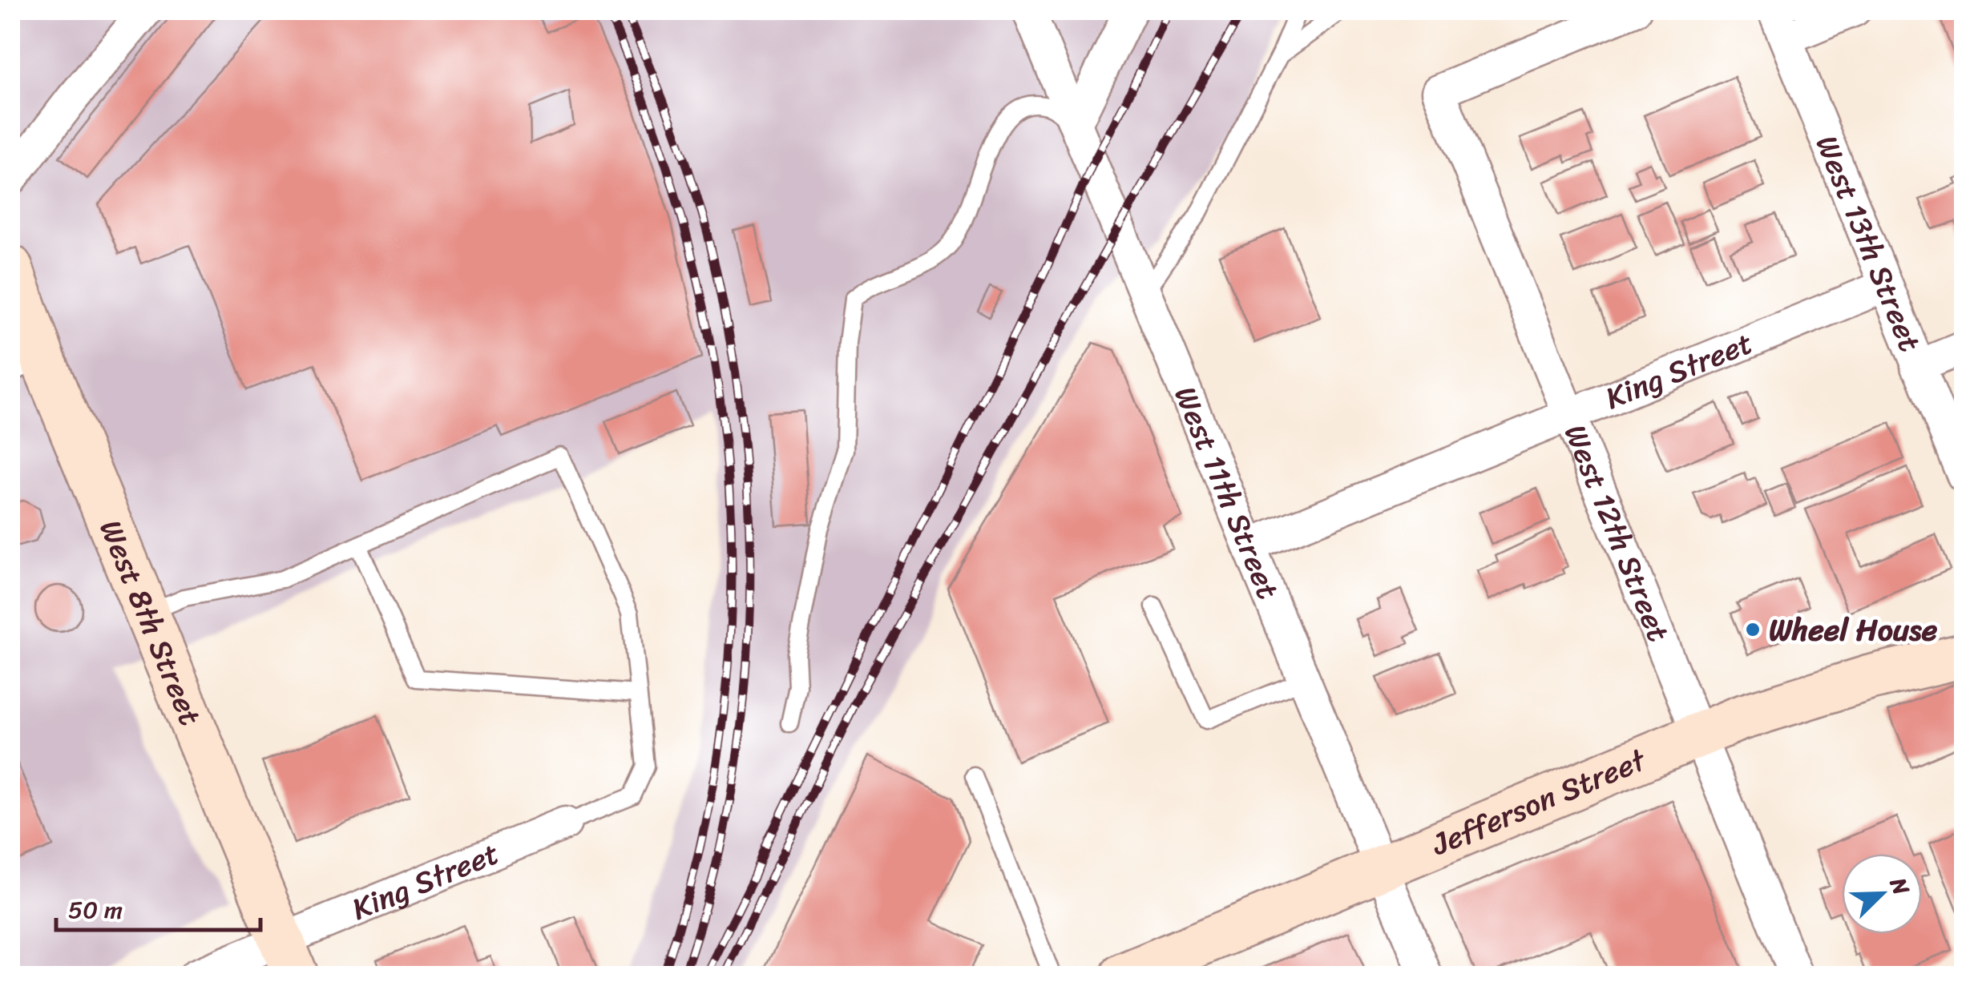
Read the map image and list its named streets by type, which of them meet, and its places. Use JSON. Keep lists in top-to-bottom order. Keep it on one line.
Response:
{"streets":{"street":["West 13th Street","King Street","West 11th Street","West 12th Street","West 8th Street","Jefferson Street"]},"crossings":[["West 13th Street","King Street"],["King Street","West 11th Street"],["King Street","West 12th Street"],["King Street","West 8th Street"],["West 11th Street","Jefferson Street"],["West 12th Street","Jefferson Street"]],"places":["Wheel House"],"scale_bar":"50 m","north":"top right"}
